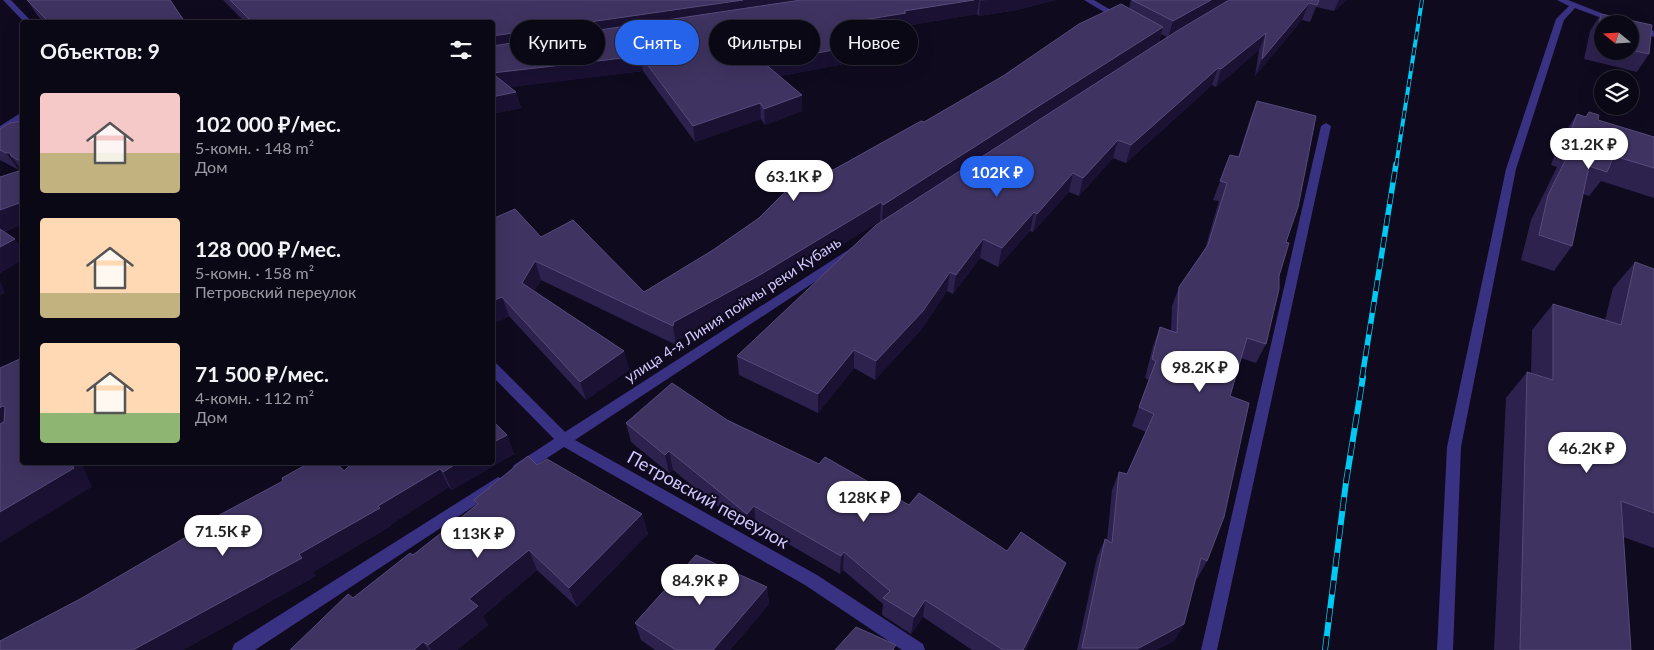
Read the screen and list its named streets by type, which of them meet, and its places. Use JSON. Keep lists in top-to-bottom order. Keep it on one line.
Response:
{"streets":{"street":["улица 4-я Линия поймы реки Кубань","Петровский переулок"]},"crossings":[["улица 4-я Линия поймы реки Кубань","Петровский переулок"]],"north":"left","page":{"chip":["Купить","Снять","Фильтры","Новое"],"heading":"Объектов: 9","list":[{"name":"102 000 ₽/мес.","note":"5-комн. · 148 m² · Дом"},{"name":"128 000 ₽/мес.","note":"5-комн. · 158 m² · Петровский переулок"},{"name":"71 500 ₽/мес.","note":"4-комн. · 112 m² · Дом"}],"price":["31.2K ₽","102K ₽","63.1K ₽","98.2K ₽","46.2K ₽","128K ₽","71.5K ₽","113K ₽","84.9K ₽"]}}
